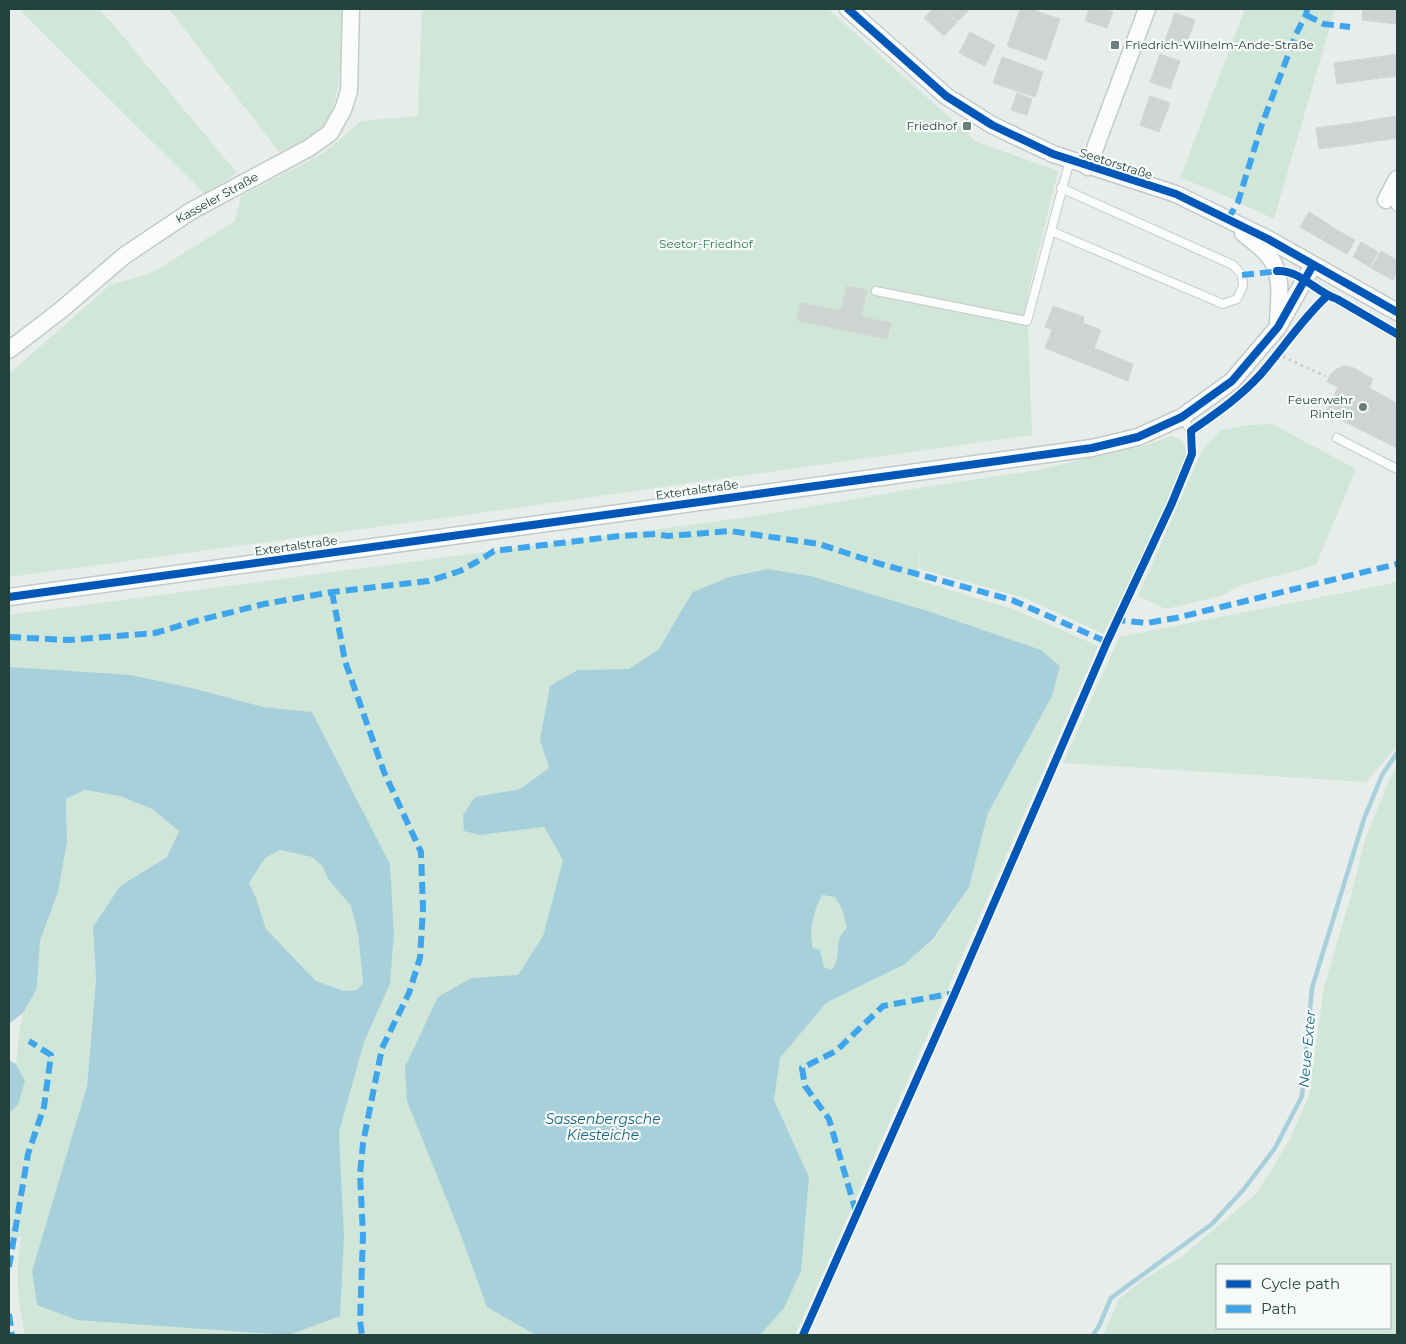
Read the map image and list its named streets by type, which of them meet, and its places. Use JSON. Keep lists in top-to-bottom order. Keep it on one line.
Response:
{"streets":{"street":["Seetorstraße","Kasseler Straße","Extertalstraße"]},"crossings":[["Seetorstraße","Extertalstraße"]],"water":["Neue Exter","Sassenbergsche Kiesteiche"],"parks":["Seetor-Friedhof"],"places":{"transit":["Friedrich-Wilhelm-Ande-Straße","Friedhof"],"other":["Feuerwehr Rinteln"]},"legend":["Cycle path","Path"]}
